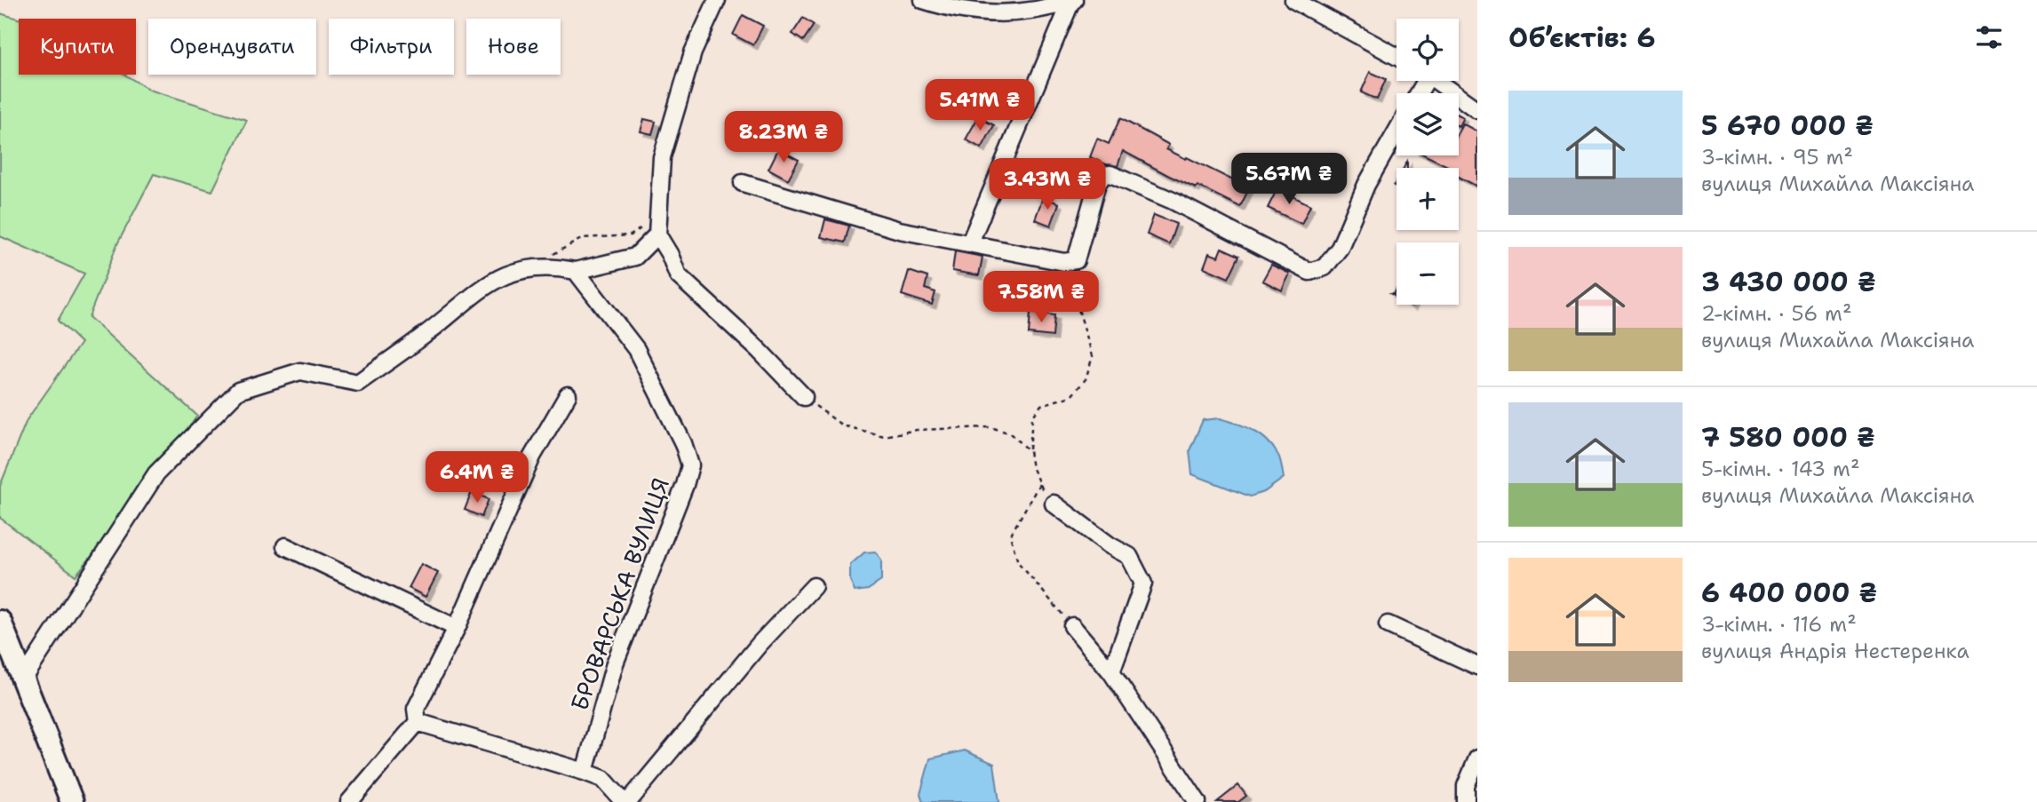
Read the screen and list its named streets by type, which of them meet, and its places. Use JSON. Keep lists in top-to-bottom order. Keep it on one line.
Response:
{"streets":{"street":["БРОВАРСЬКА ВУЛИЦЯ"]},"page":{"heading":"Об’єктів: 6","map_buttons":["+","−"],"chip":["Купити","Орендувати","Фільтри","Нове"],"list":[{"name":"5 670 000 ₴","note":"3-кімн. · 95 m² · вулиця Михайла Максіяна"},{"name":"3 430 000 ₴","note":"2-кімн. · 56 m² · вулиця Михайла Максіяна"},{"name":"7 580 000 ₴","note":"5-кімн. · 143 m² · вулиця Михайла Максіяна"},{"name":"6 400 000 ₴","note":"3-кімн. · 116 m² · вулиця Андрія Нестеренка"}],"price":["5.41M ₴","8.23M ₴","5.67M ₴","3.43M ₴","7.58M ₴","6.4M ₴"]}}
